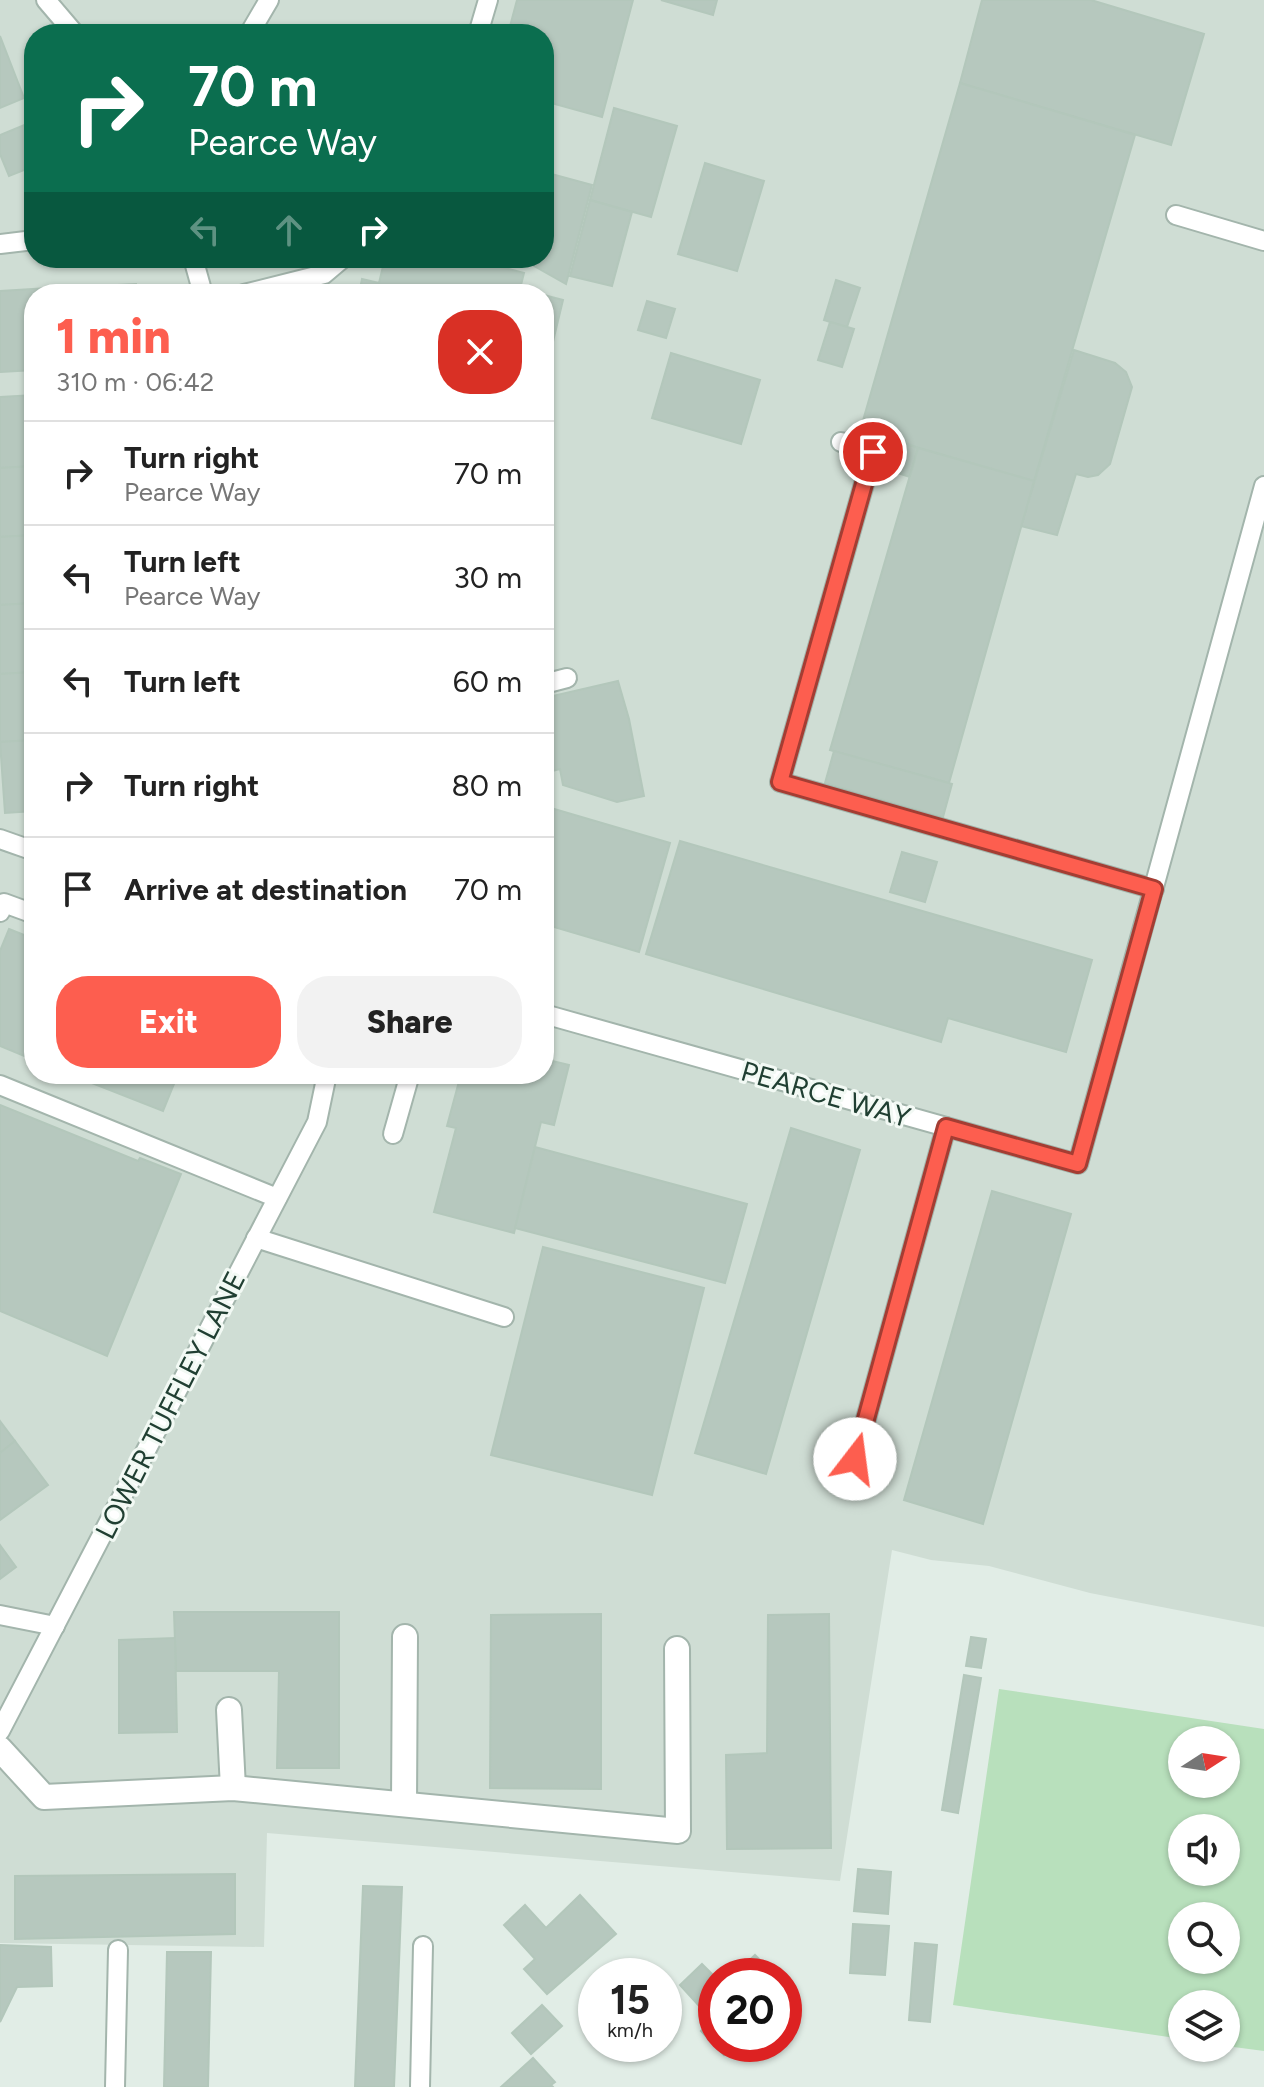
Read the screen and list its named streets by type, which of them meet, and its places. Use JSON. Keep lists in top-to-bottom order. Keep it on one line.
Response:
{"streets":{"lane":["PEARCE WAY","LOWER TUFFLEY LANE"]},"north":"right","page":{"turn":["70 m","Pearce Way"],"heading":["1 min","310 m · 06:42"],"list":[{"name":"Turn right","note":"Pearce Way","value":"70 m"},{"name":"Turn left","note":"Pearce Way","value":"30 m"},{"name":"Turn left","value":"60 m"},{"name":"Turn right","value":"80 m"},{"name":"Arrive at destination","value":"70 m"}],"buttons":["Exit","Share"],"speed":"15 km/h","limit":"20"}}
